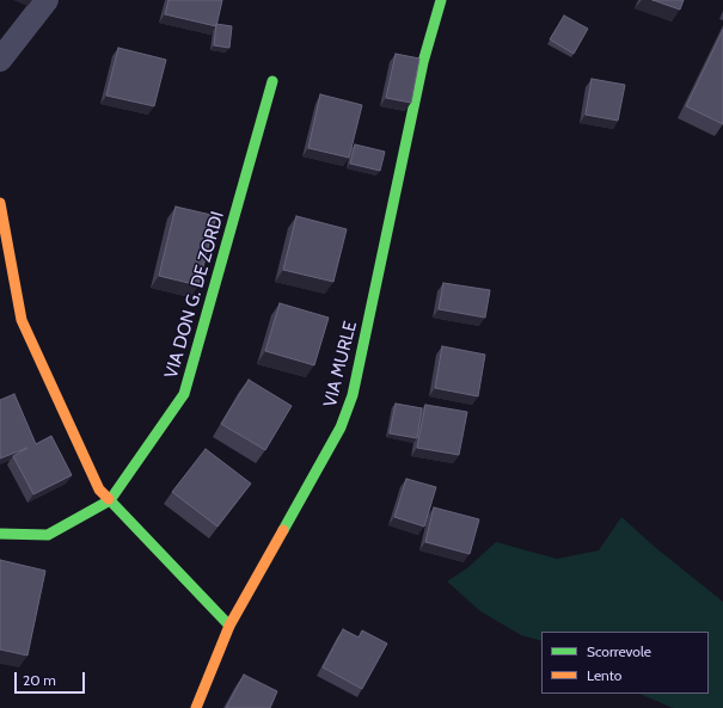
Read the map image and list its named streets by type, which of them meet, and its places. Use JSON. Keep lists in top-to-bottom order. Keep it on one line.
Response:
{"streets":{"street":["VIA DON G. DE ZORDI","VIA MURLE"]},"legend":["Scorrevole","Lento"],"scale_bar":"20 m"}
